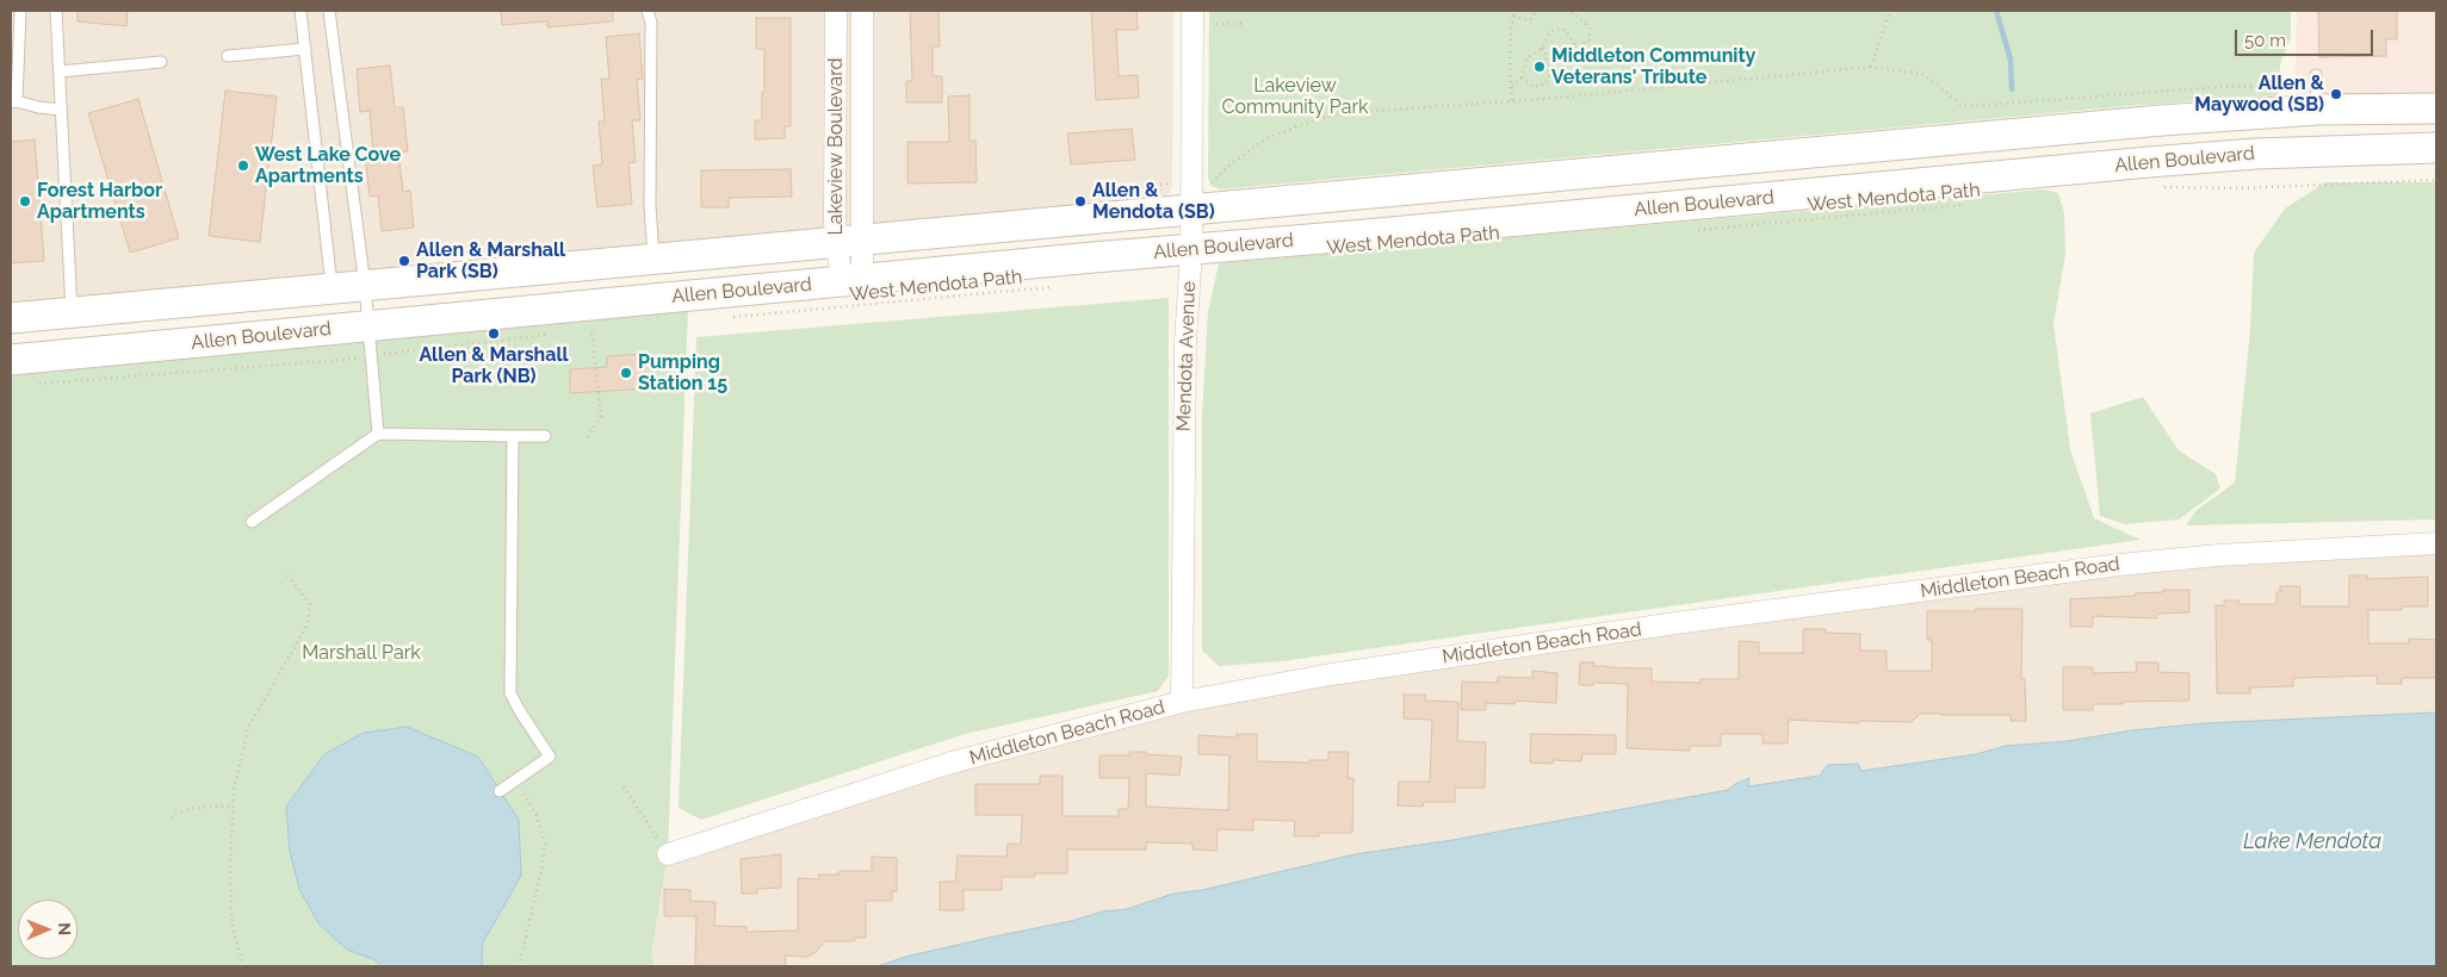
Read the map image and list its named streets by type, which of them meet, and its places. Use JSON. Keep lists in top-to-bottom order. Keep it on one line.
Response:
{"streets":{"main road":["Allen Boulevard"],"street":["Lakeview Boulevard","Mendota Avenue","Middleton Beach Road"],"path":["West Mendota Path"]},"crossings":[["Lakeview Boulevard","Allen Boulevard"],["Allen Boulevard","Mendota Avenue"],["Mendota Avenue","Middleton Beach Road"]],"water":["Lake Mendota"],"parks":["Lakeview Community Park","Marshall Park"],"places":["Middleton Community Veterans' Tribute","Allen & Maywood (SB)","West Lake Cove Apartments","Forest Harbor Apartments","Allen & Mendota (SB)","Allen & Marshall Park (SB)","Allen & Marshall Park (NB)","Pumping Station 15"],"scale_bar":"50 m","north":"right"}
